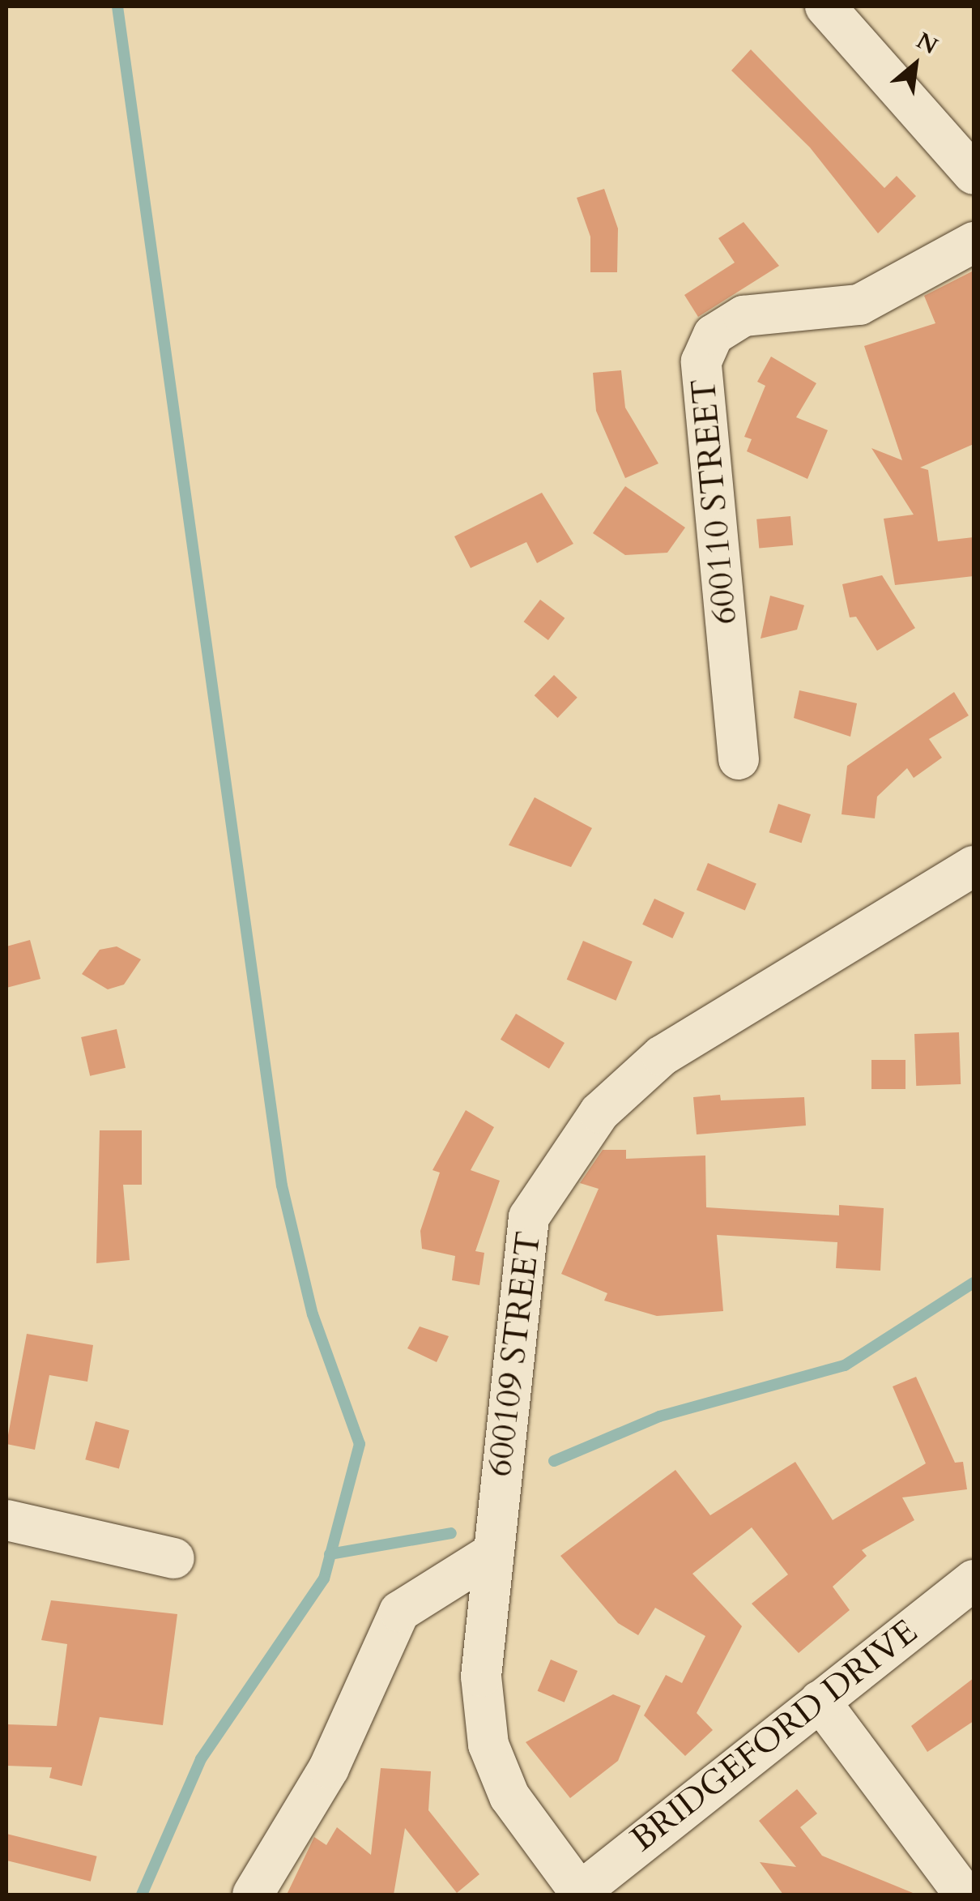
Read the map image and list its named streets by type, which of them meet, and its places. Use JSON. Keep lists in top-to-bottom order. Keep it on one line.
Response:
{"streets":{"street":["600110 STREET","600109 STREET","BRIDGEFORD DRIVE"]},"crossings":[["600109 STREET","BRIDGEFORD DRIVE"]],"north":"top right"}
